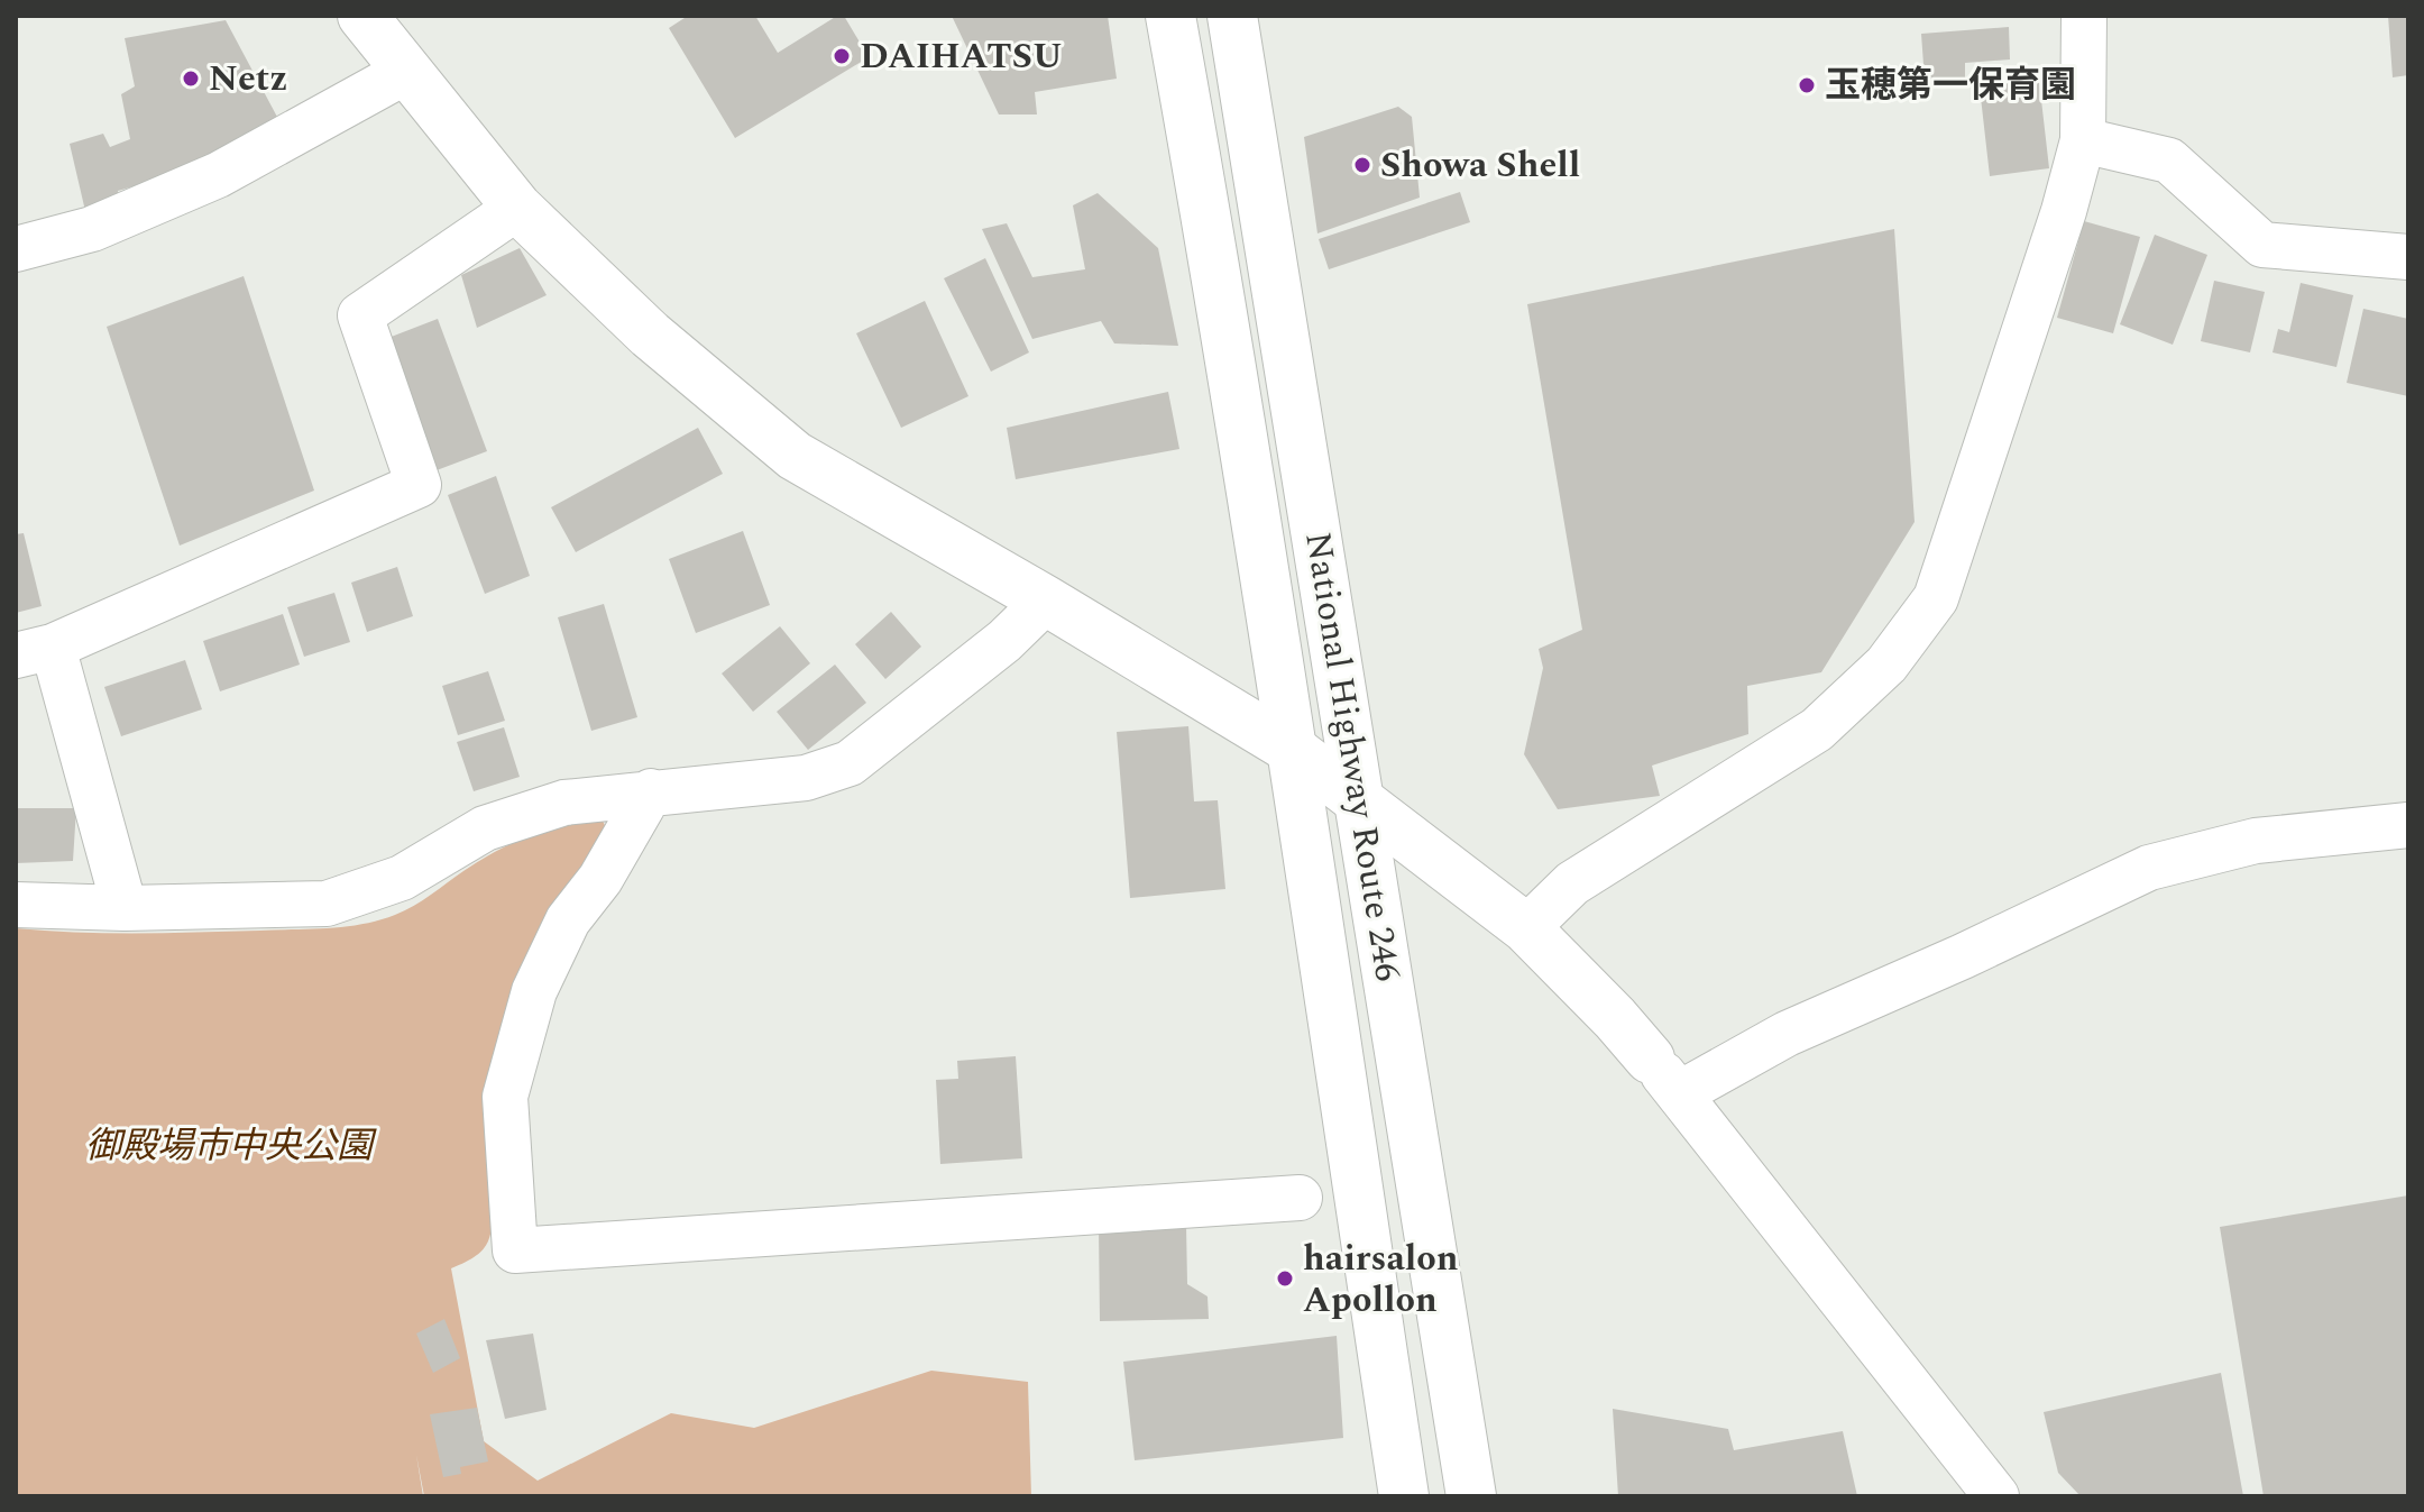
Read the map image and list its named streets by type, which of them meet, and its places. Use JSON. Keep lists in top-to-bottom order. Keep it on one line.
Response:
{"streets":{"main road":["National Highway Route 246"]},"parks":["御殿場市中央公園"],"places":["DAIHATSU","Netz","玉穂第一保育園","Showa Shell","hairsalon Apollon"]}
